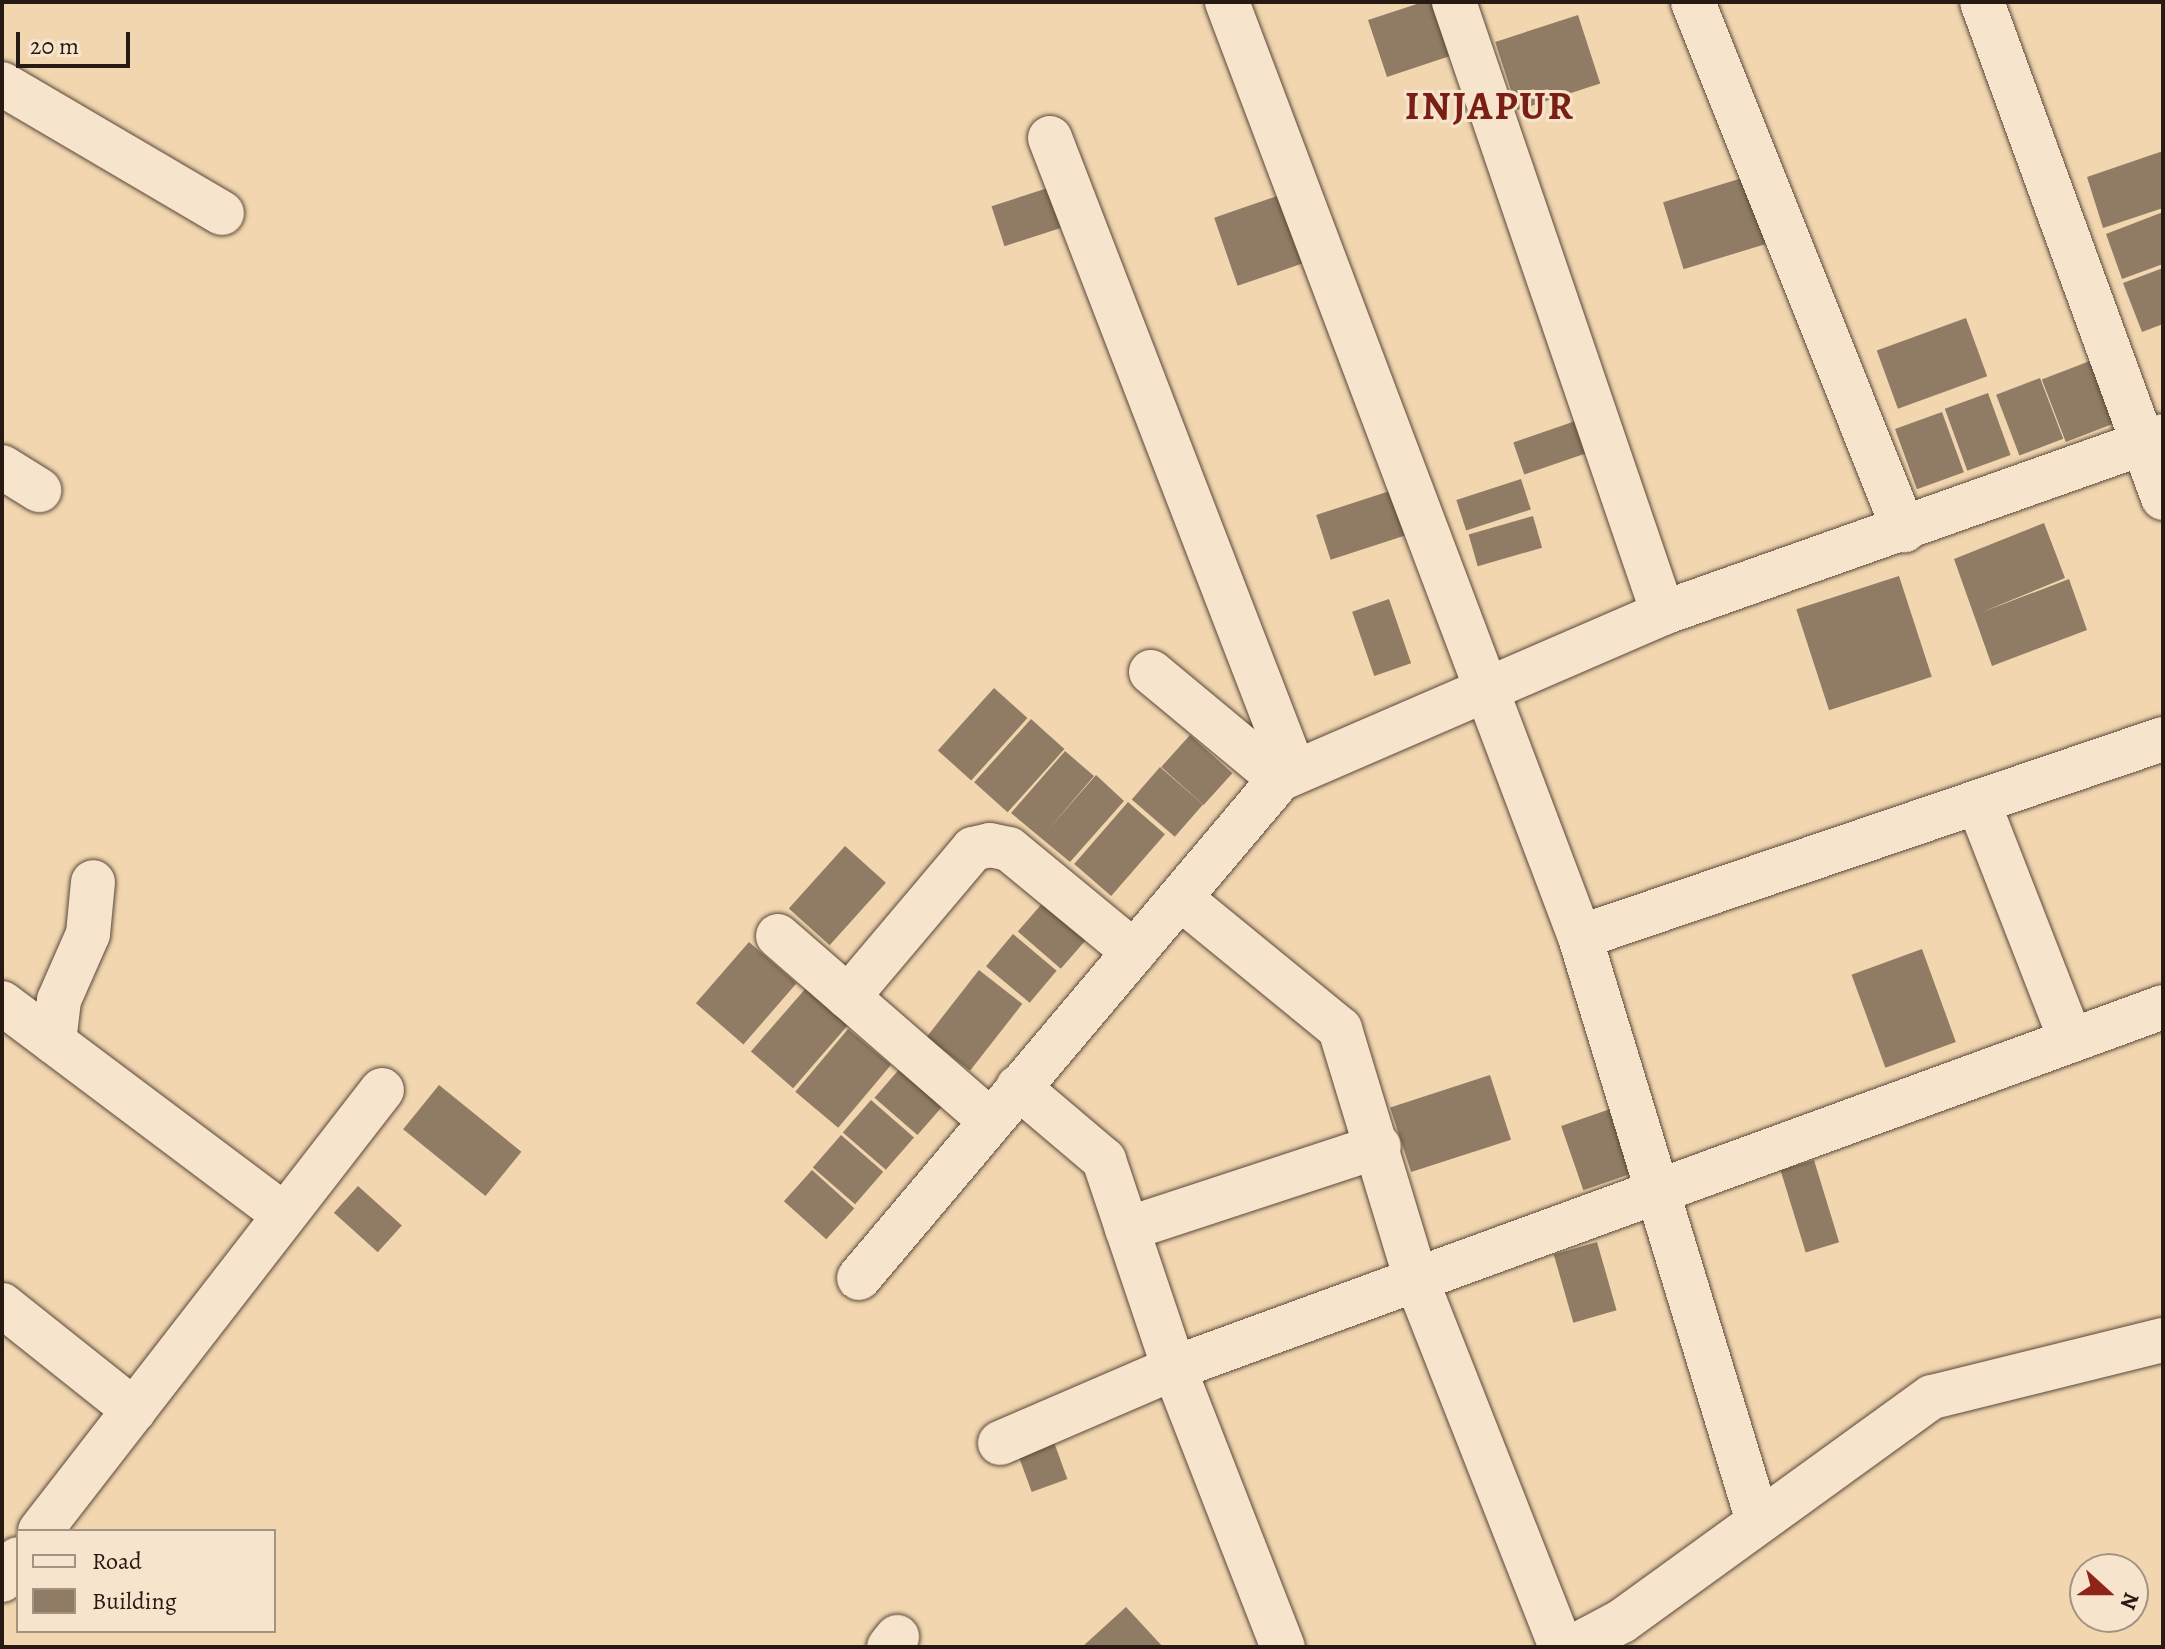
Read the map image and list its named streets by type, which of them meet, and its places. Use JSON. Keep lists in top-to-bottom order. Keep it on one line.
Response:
{"districts":["INJAPUR"],"legend":["Road","Building"],"scale_bar":"20 m","north":"right"}
